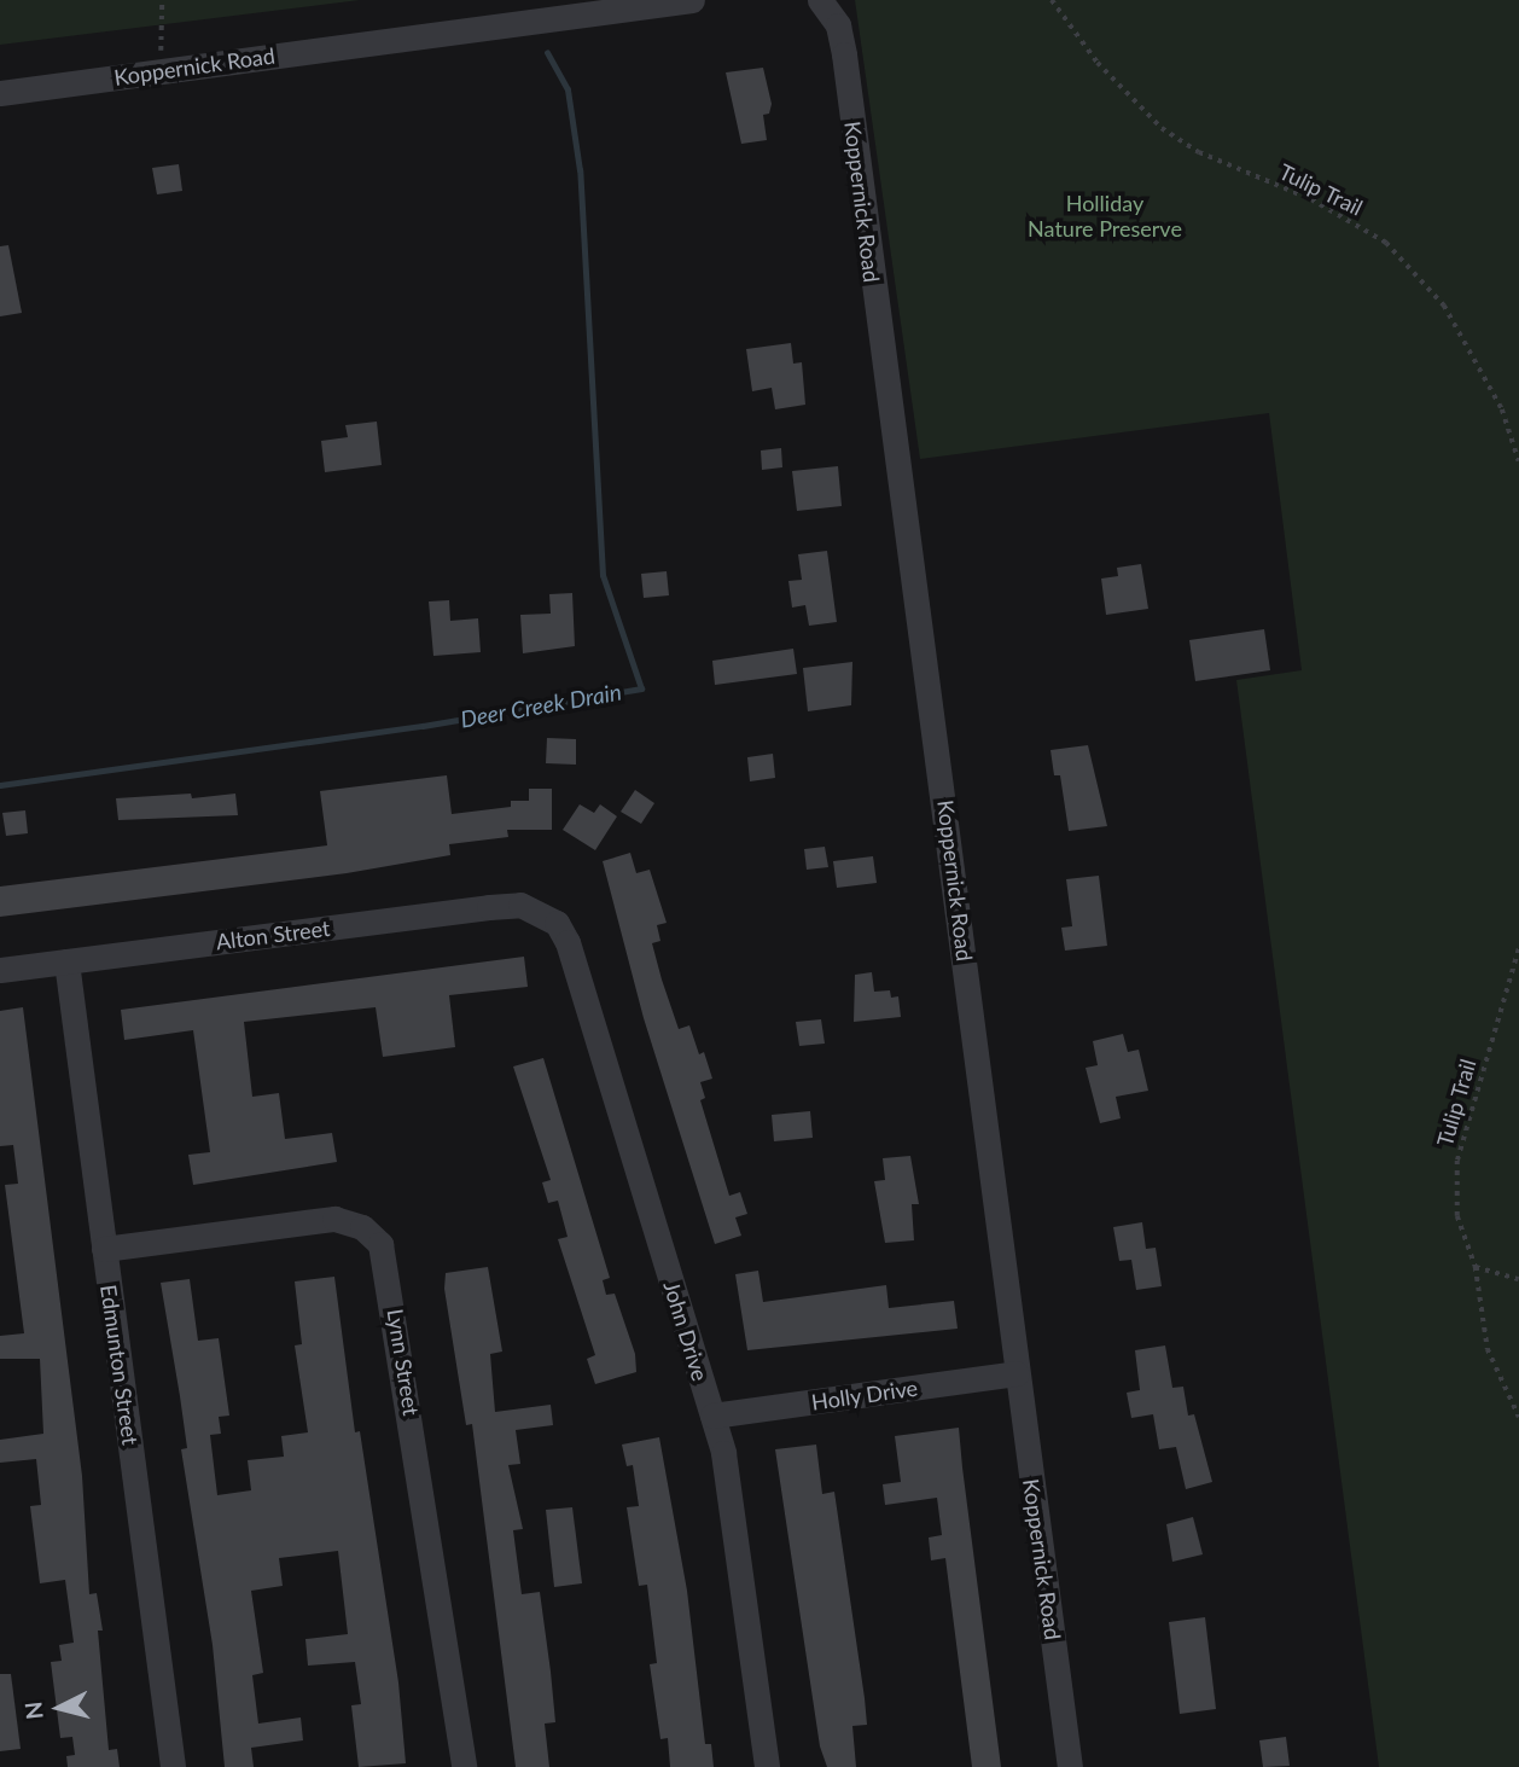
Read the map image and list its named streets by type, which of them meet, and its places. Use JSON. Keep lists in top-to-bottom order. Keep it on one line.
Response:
{"streets":{"street":["Koppernick Road","Alton Street","John Drive","Lynn Street","Edmunton Street","Holly Drive"],"path":["Tulip Trail"]},"crossings":[["Koppernick Road","Holly Drive"],["Alton Street","John Drive"],["Alton Street","Edmunton Street"],["John Drive","Holly Drive"],["Lynn Street","Edmunton Street"]],"water":["Deer Creek Drain"],"parks":["Holliday Nature Preserve"],"north":"left"}
